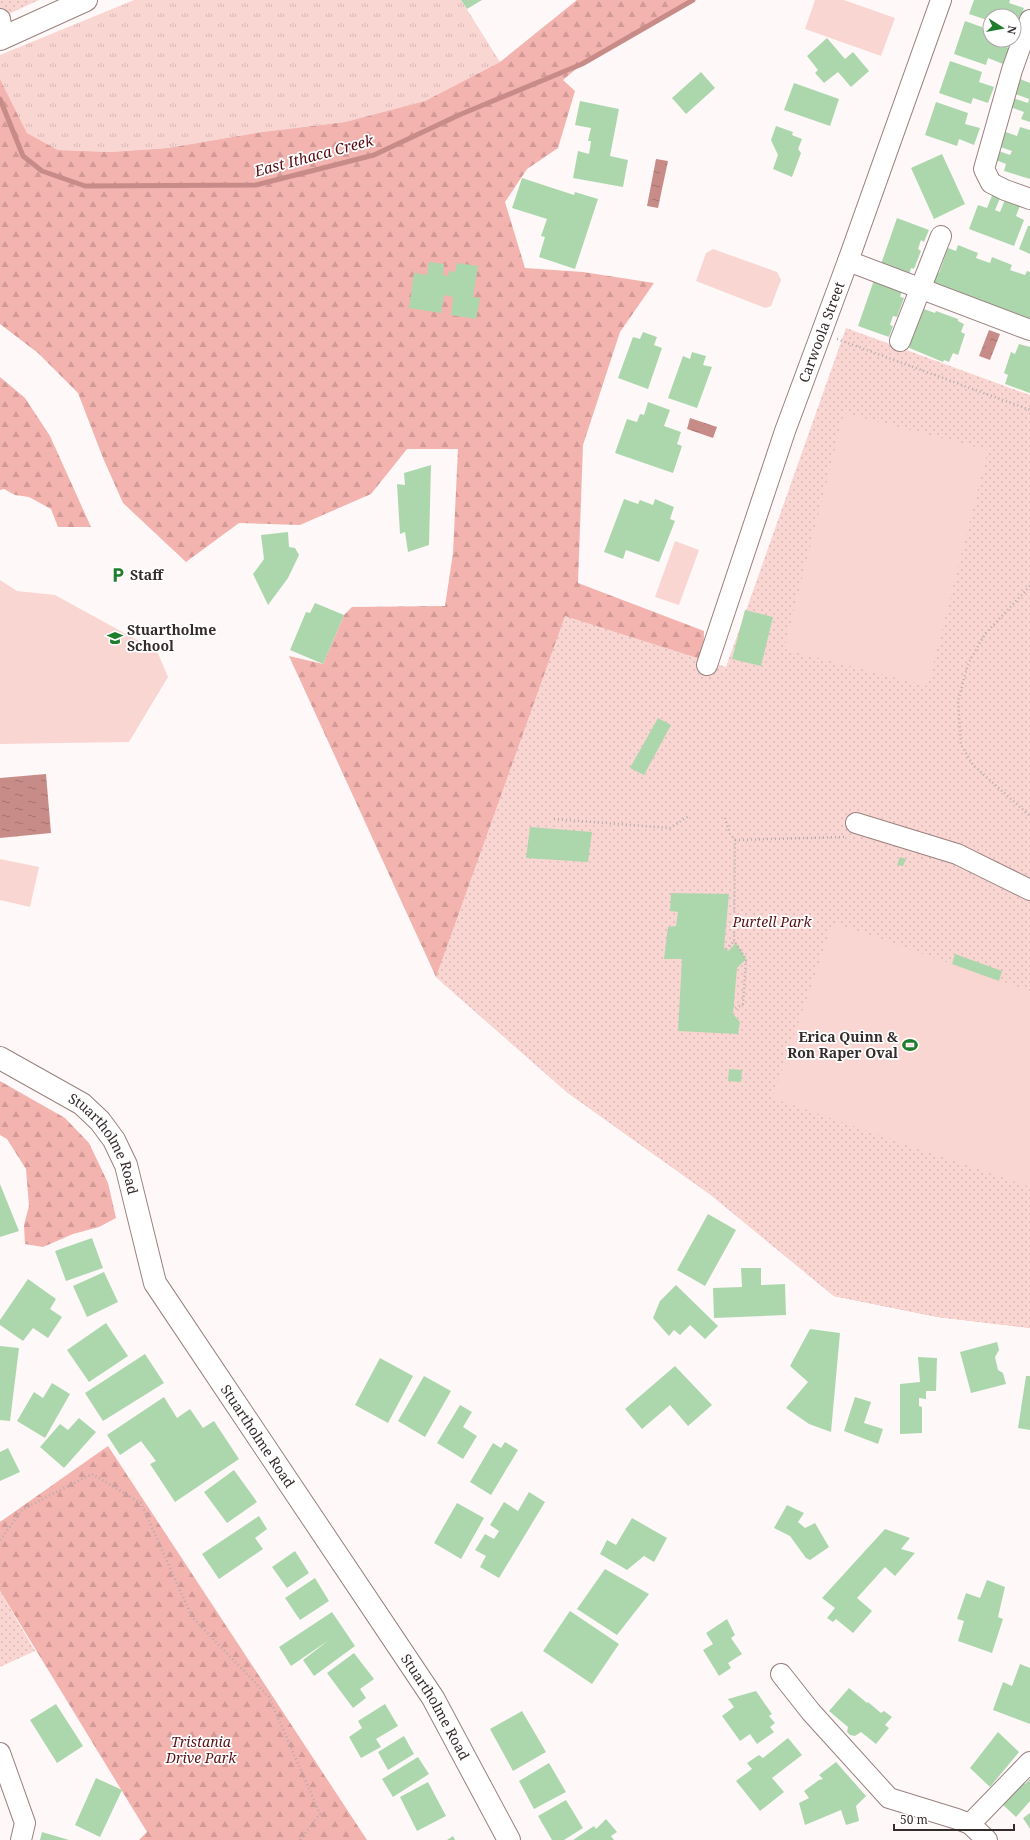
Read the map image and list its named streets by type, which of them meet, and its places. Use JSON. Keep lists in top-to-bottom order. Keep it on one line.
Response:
{"streets":{"main road":["Stuartholme Road"],"street":["Carwoola Street"]},"water":["East Ithaca Creek"],"parks":["Purtell Park","Tristania Drive Park"],"places":{"parking":["Staff"],"school or university":["Stuartholme School"],"sports":["Erica Quinn & Ron Raper Oval"]},"scale_bar":"50 m","north":"right"}
